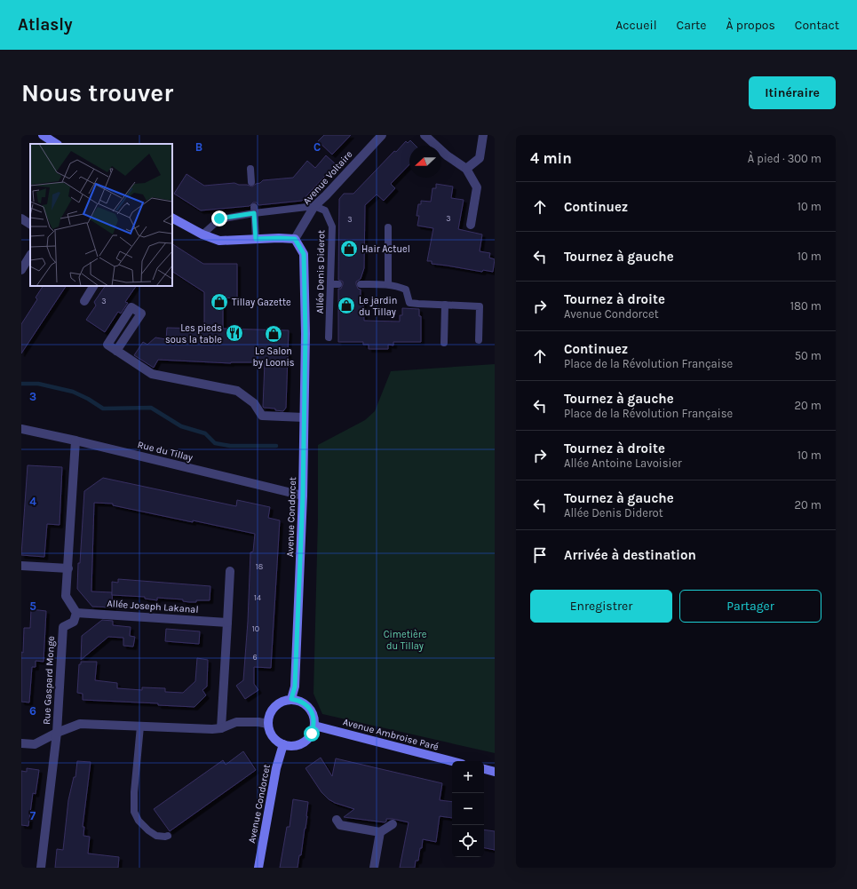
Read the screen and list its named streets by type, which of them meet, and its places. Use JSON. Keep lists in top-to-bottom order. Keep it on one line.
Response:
{"streets":{"street":["Avenue Voltaire","Rue du Tillay","Avenue Condorcet","Allée Joseph Lakanal","Rue Gaspard Monge","Avenue Ambroise Paré"],"lane":["Allée Denis Diderot"]},"crossings":[["Avenue Voltaire","Allée Denis Diderot"],["Avenue Voltaire","Avenue Condorcet"],["Rue du Tillay","Avenue Condorcet"],["Avenue Condorcet","Avenue Ambroise Paré"],["Allée Joseph Lakanal","Rue Gaspard Monge"]],"parks":["Cimetière du Tillay"],"places":{"shop":["Hair Actuel","Tillay Gazette","Le jardin du Tillay","Le Salon by Loonis"],"restaurant":["Les pieds sous la table"]},"house_numbers":["3","3","3","18","14","10","6"],"north":"left","page":{"header":"Atlasly","nav":["Accueil","Carte","À propos","Contact"],"buttons":["Itinéraire",["Enregistrer","Partager"]],"title":"Nous trouver","heading":["4 min","À pied · 300 m"],"list":[["Continuez","10 m"],["Tournez à gauche","10 m"],["Tournez à droite","Avenue Condorcet","180 m"],["Continuez","Place de la Révolution Française","50 m"],["Tournez à gauche","Place de la Révolution Française","20 m"],["Tournez à droite","Allée Antoine Lavoisier","10 m"],["Tournez à gauche","Allée Denis Diderot","20 m"],"Arrivée à destination"],"map_buttons":["+","−"]},"grid":{"columns":["B","C"],"rows":["3","4","5","6","7"]}}
